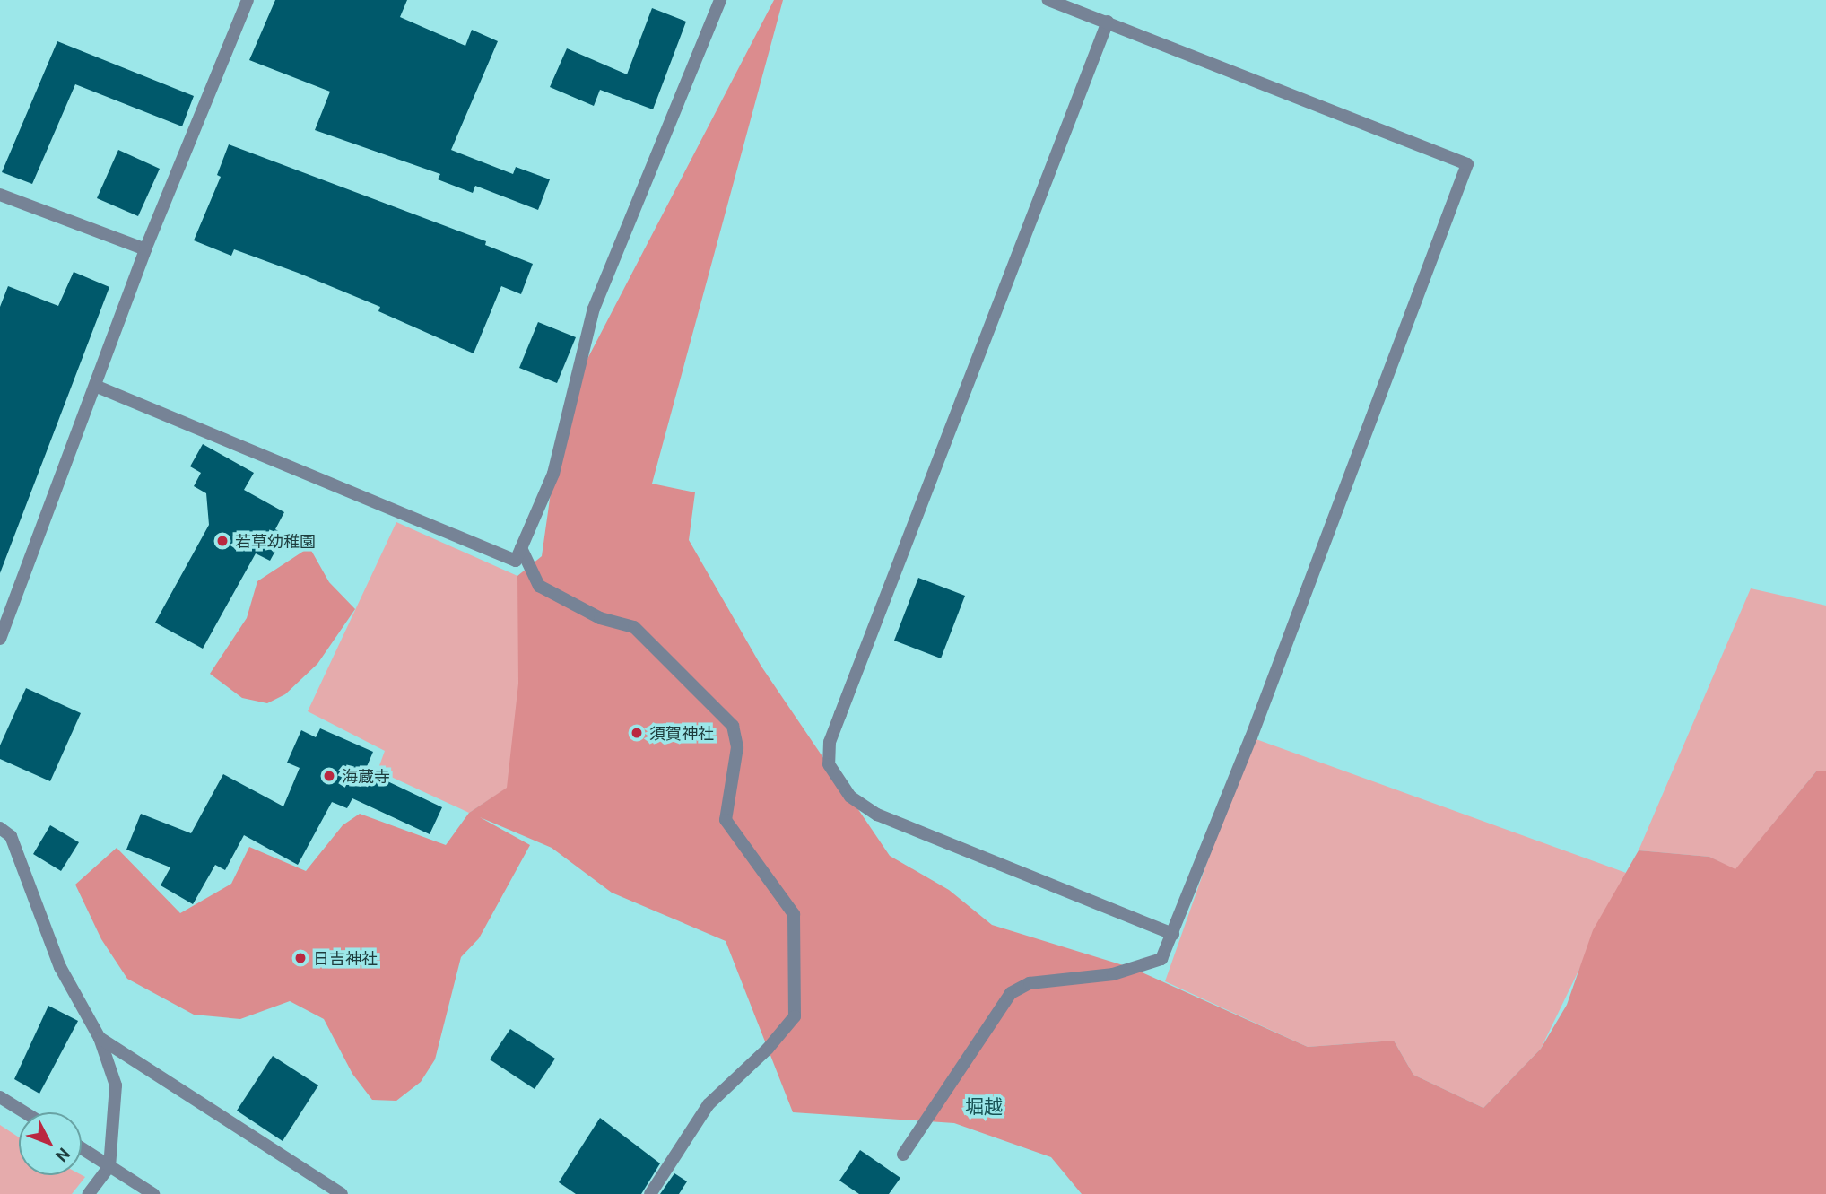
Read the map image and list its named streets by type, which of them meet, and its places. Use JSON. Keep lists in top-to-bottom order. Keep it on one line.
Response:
{"districts":["堀越"],"places":["若草幼稚園","須賀神社","海蔵寺","日吉神社"],"north":"bottom right"}
